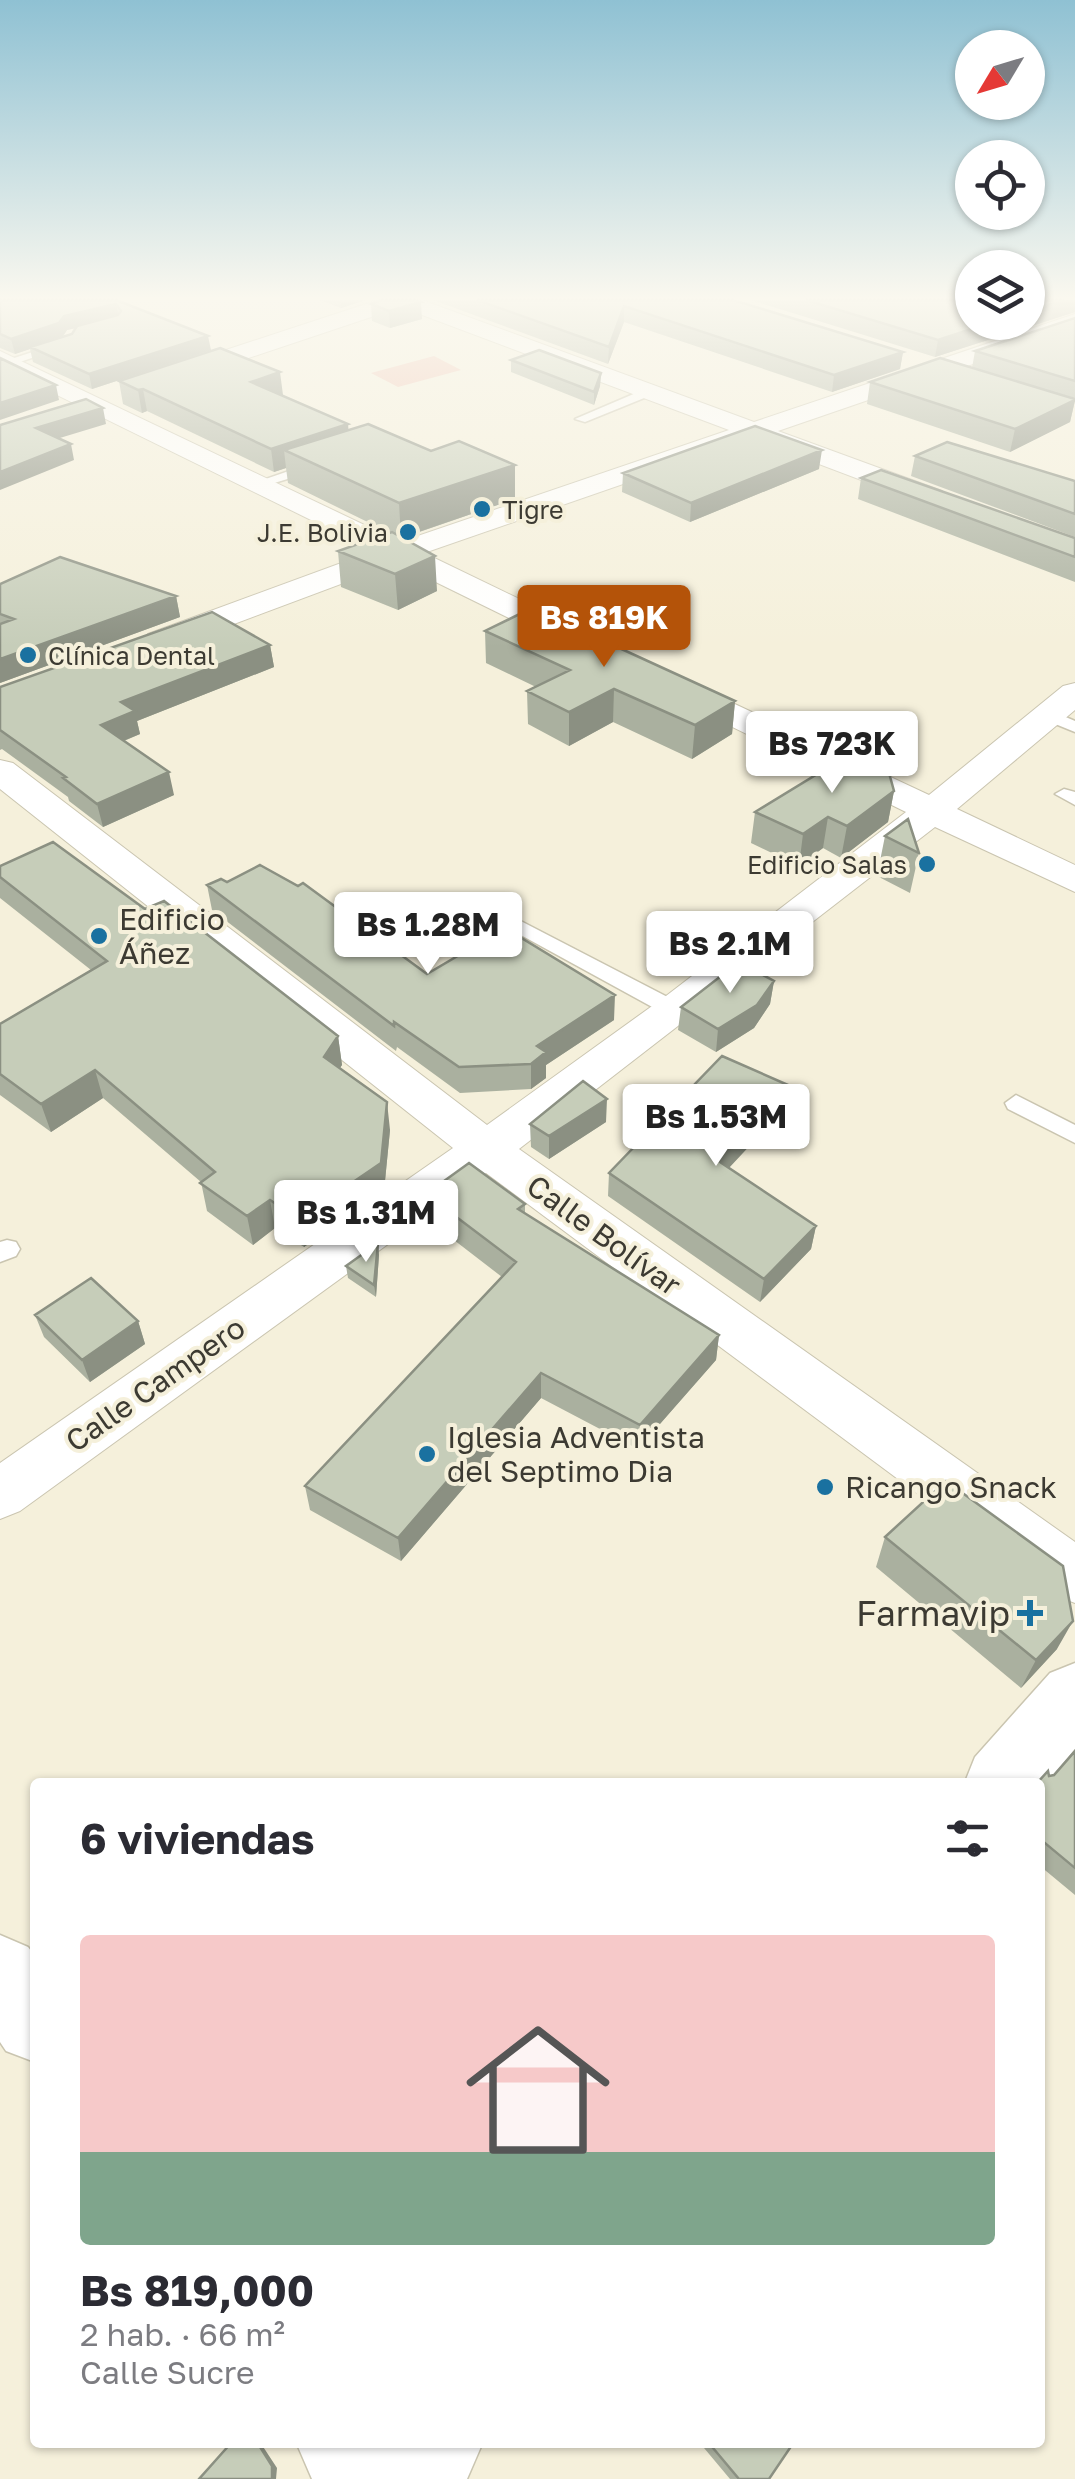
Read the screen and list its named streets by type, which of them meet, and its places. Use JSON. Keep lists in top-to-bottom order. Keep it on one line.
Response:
{"streets":{"street":["Calle Bolívar","Calle Campero"]},"crossings":[["Calle Bolívar","Calle Campero"]],"places":{"other":["Tigre","J.E. Bolivia","Clínica Dental","Edificio Salas","Edificio Áñez","Iglesia Adventista del Septimo Dia","Ricango Snack"],"health":["Farmavip"]},"north":"bottom left","page":{"price":["Bs 819K","Bs 723K","Bs 1.28M","Bs 2.1M","Bs 1.53M","Bs 1.31M"],"heading":"6 viviendas","list":[{"name":"Bs 819,000","note":"2 hab. · 66 m² · Calle Sucre"}]}}
